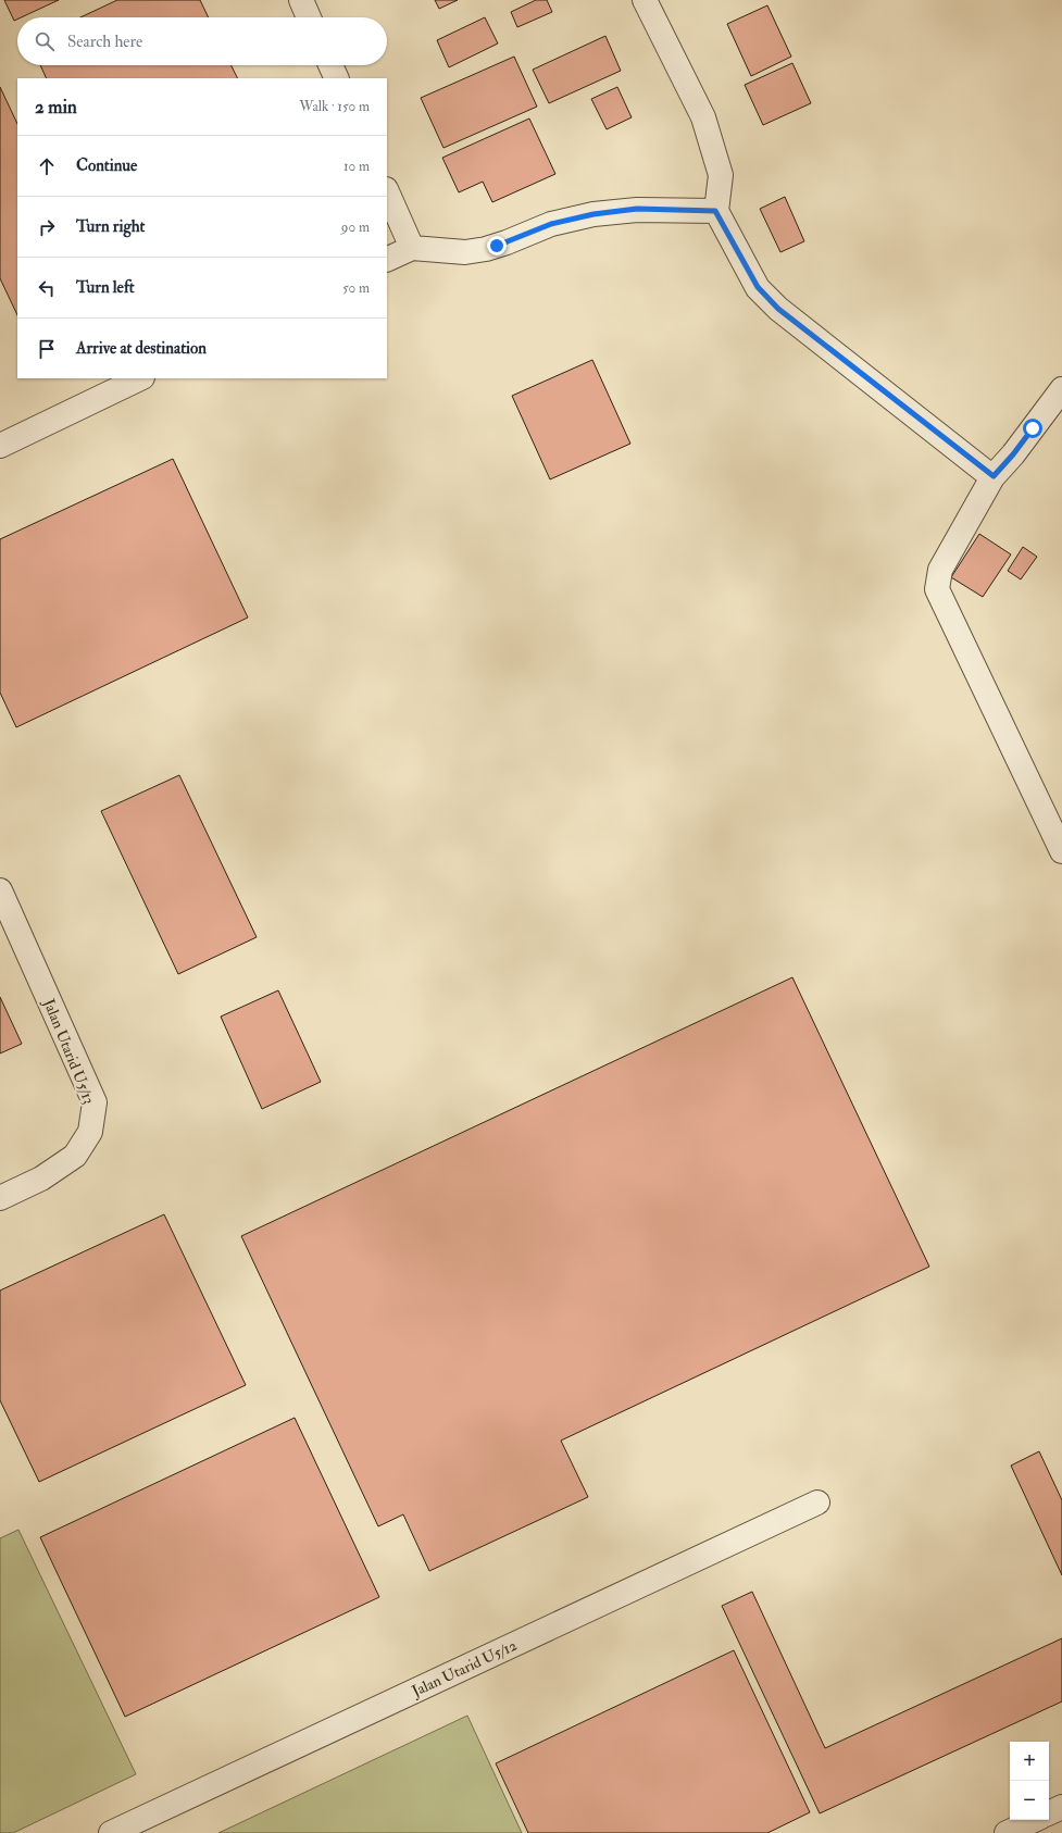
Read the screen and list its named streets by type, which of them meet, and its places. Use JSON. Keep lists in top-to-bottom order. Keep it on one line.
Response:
{"streets":{"street":["Jalan Utarid U5/13","Jalan Utarid U5/12"]},"page":{"search":"Search here","heading":["2 min","Walk · 150 m"],"list":[["Continue","10 m"],["Turn right","90 m"],["Turn left","50 m"],"Arrive at destination"],"map_buttons":["+","−"]}}
